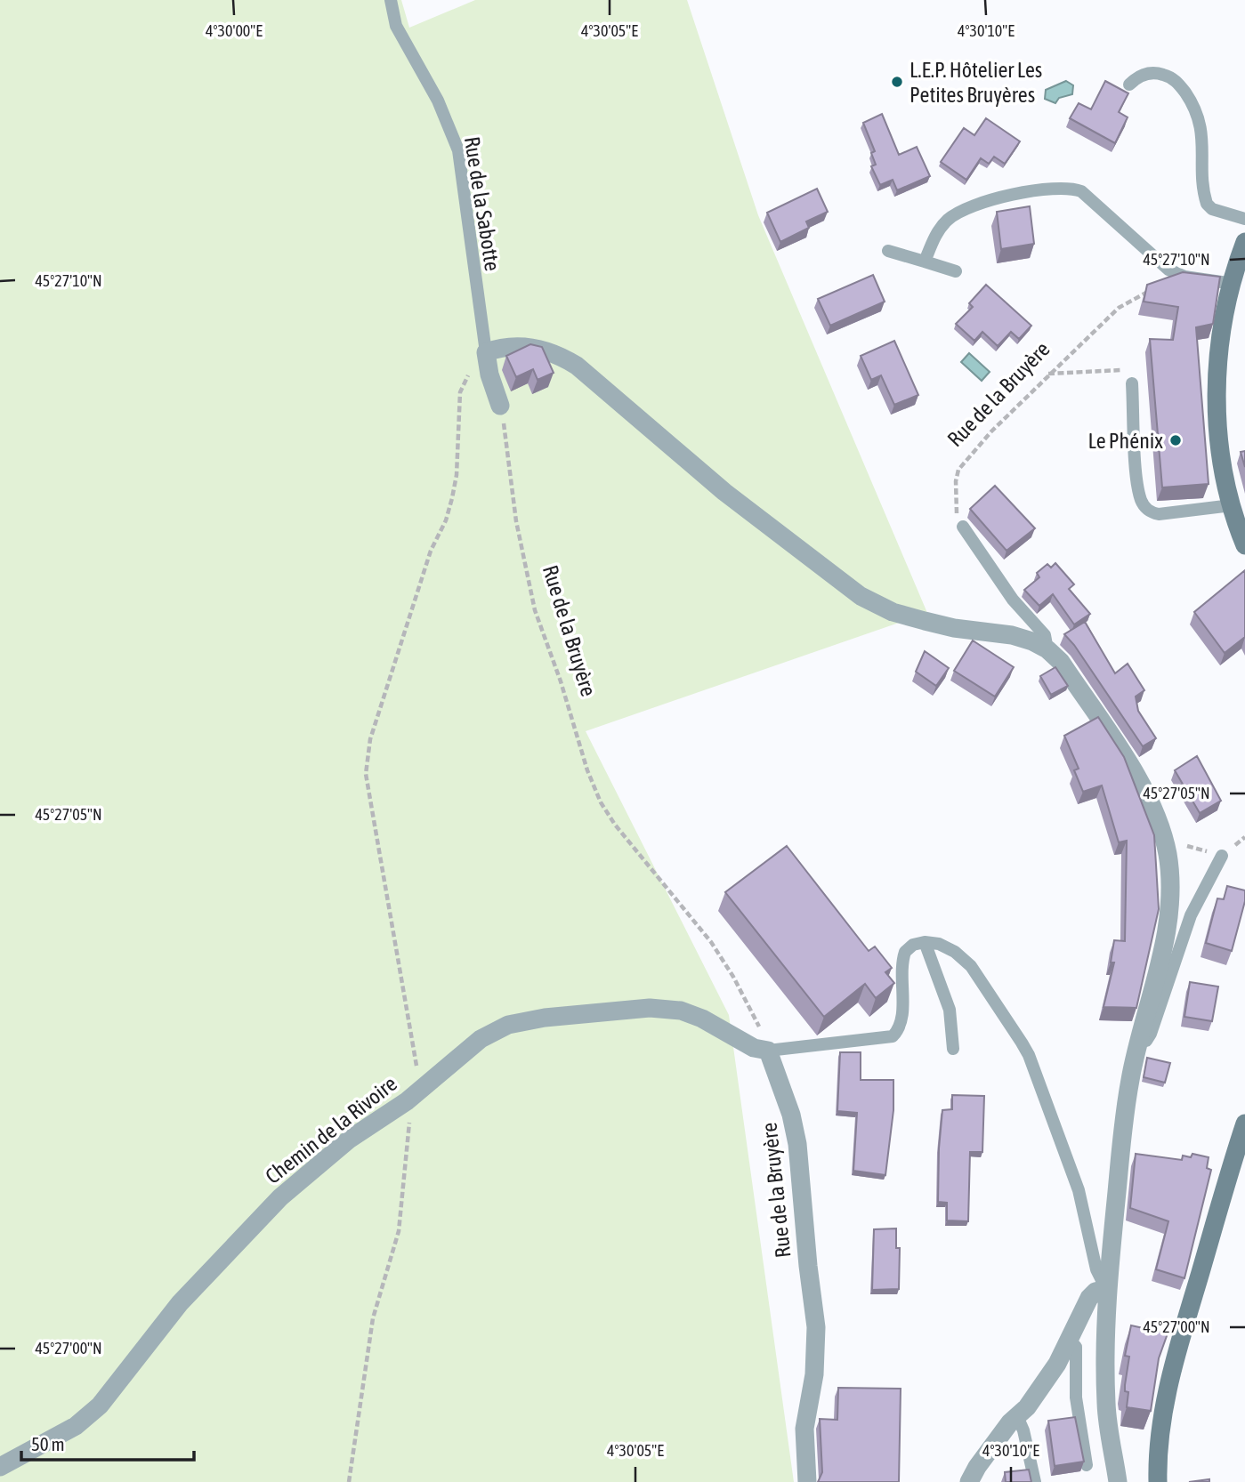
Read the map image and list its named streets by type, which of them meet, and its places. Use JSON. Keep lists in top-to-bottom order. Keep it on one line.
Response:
{"streets":{"street":["Rue de la Bruyère","Chemin de la Rivoire"],"lane":["Rue de la Sabotte"]},"crossings":[["Rue de la Bruyère","Chemin de la Rivoire"]],"places":["L.E.P. Hôtelier Les Petites Bruyères","Le Phénix"],"scale_bar":"50 m","coordinates":["4°30'00\"E","4°30'05\"E","4°30'10\"E","45°27'10\"N","45°27'05\"N","45°27'00\"N"]}
